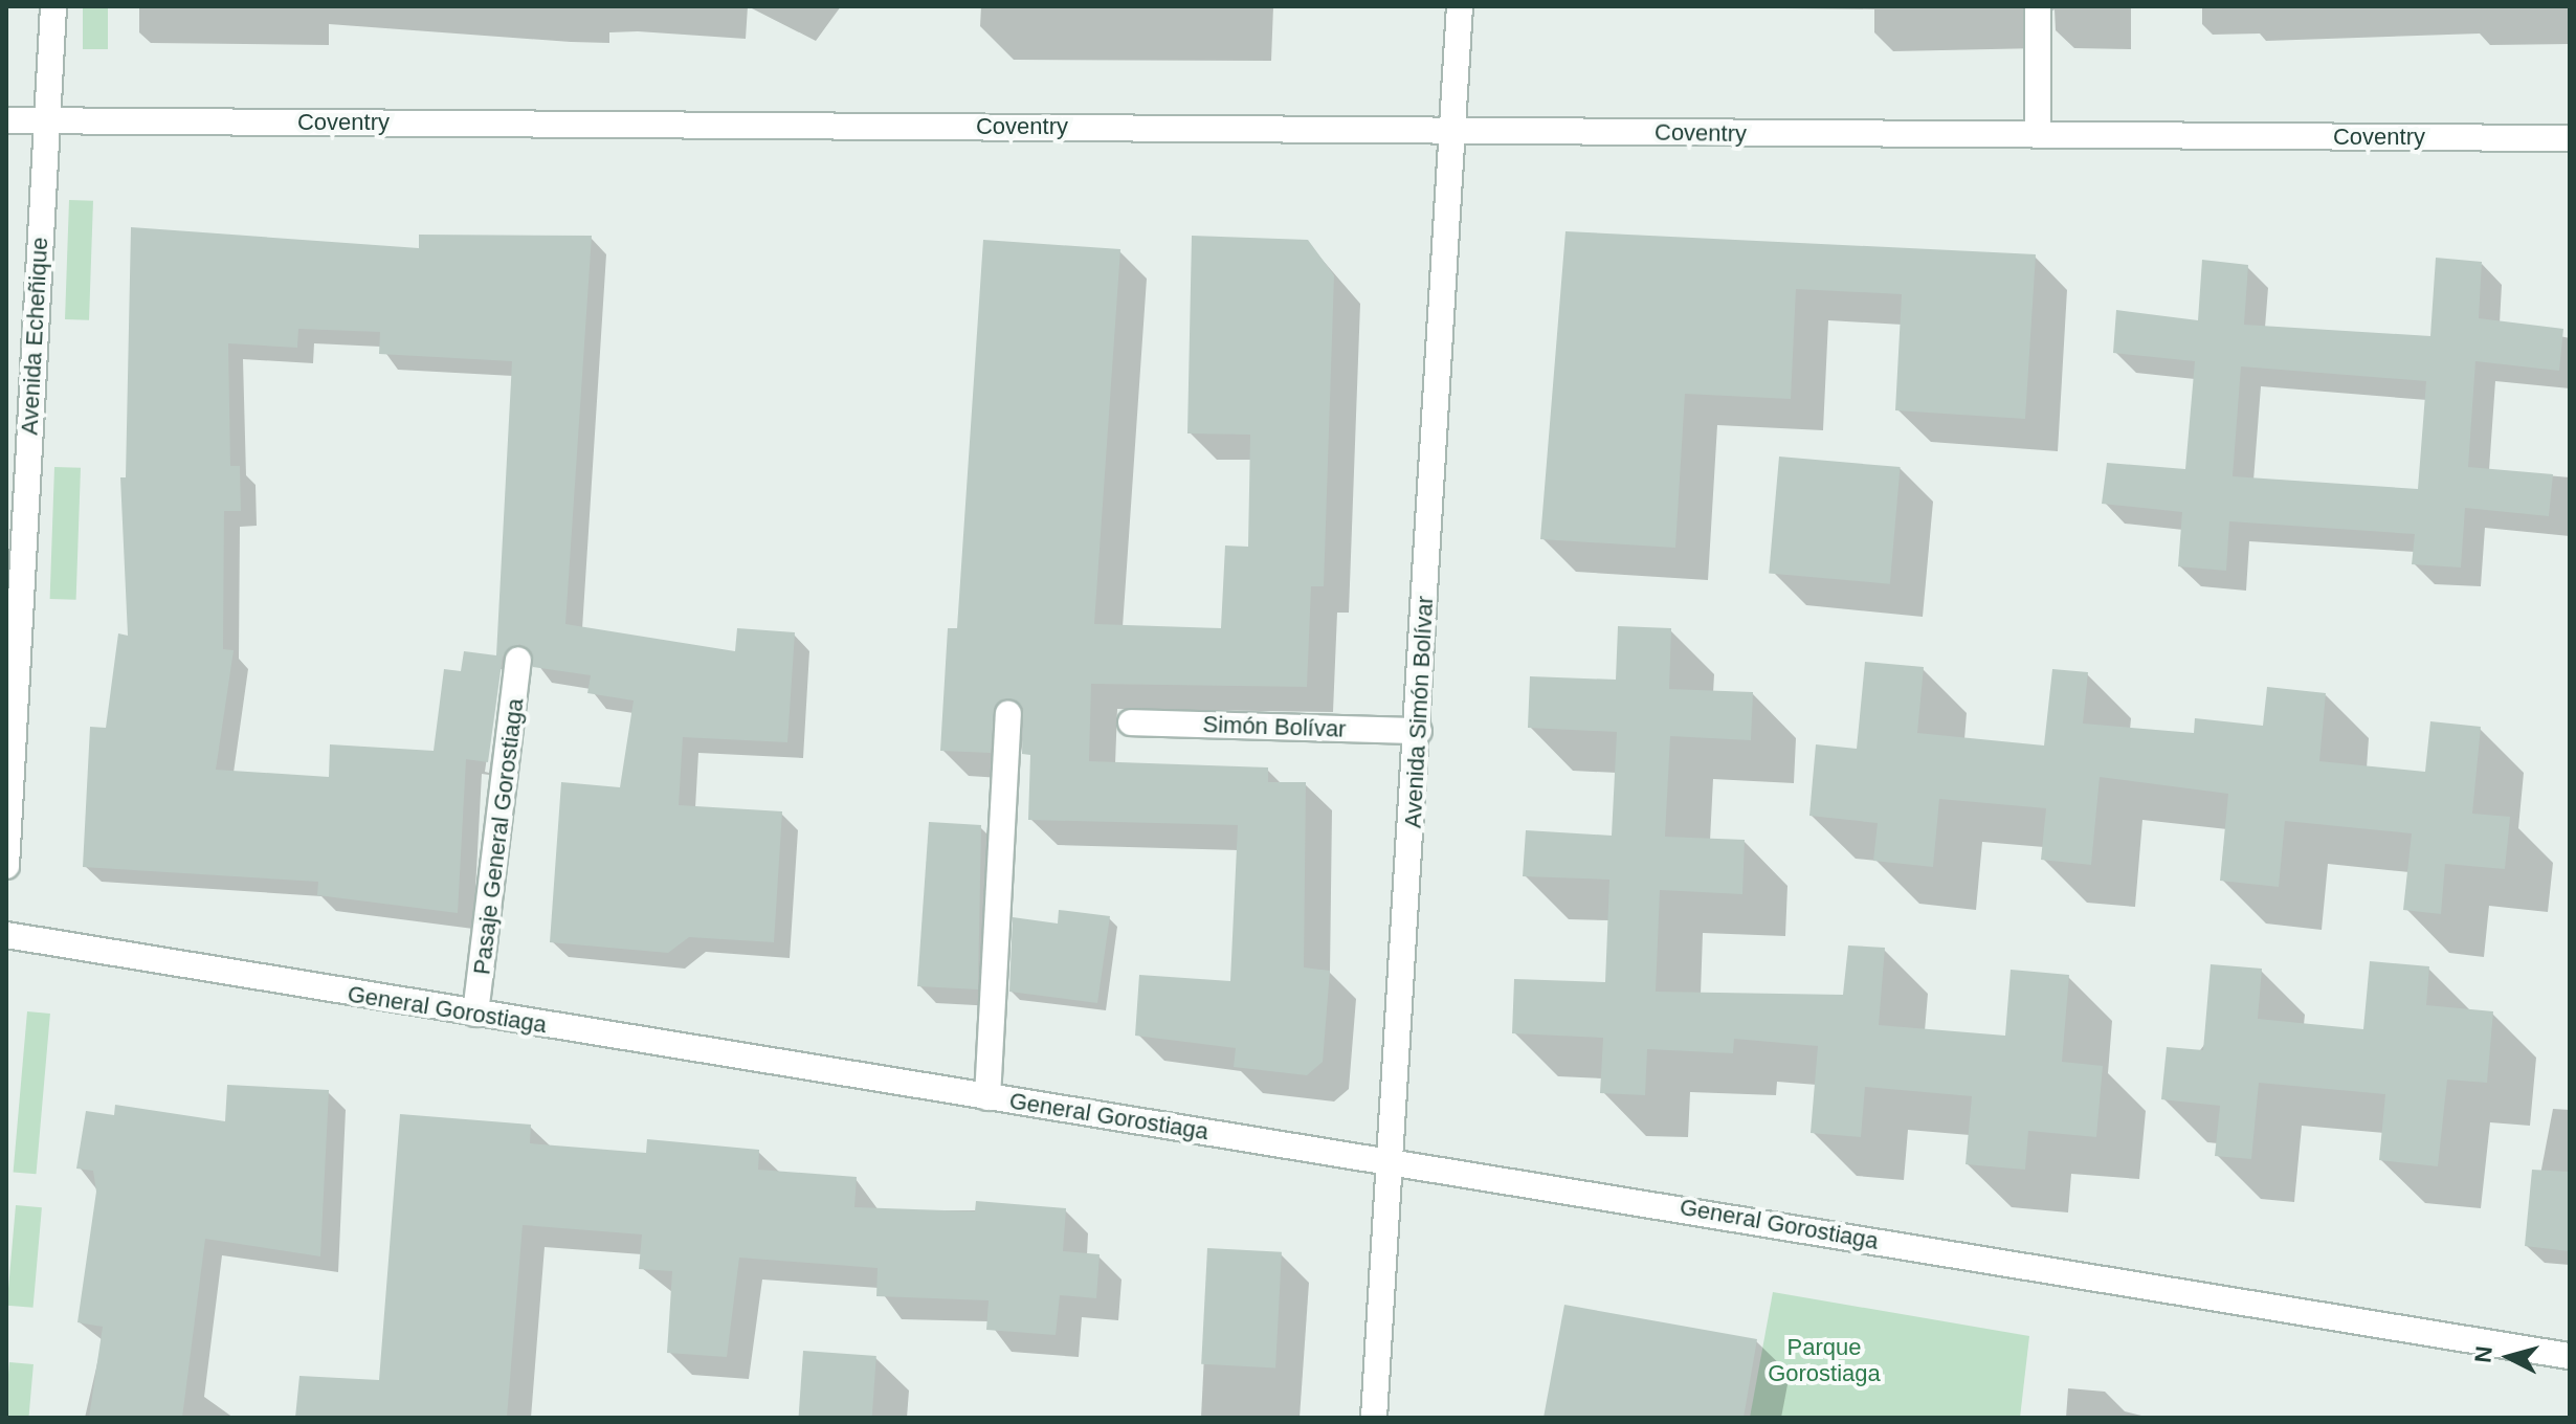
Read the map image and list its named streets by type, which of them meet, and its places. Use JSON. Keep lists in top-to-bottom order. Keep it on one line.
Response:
{"streets":{"street":["Coventry","Avenida Echeñique","Avenida Simón Bolívar","Simón Bolívar","Pasaje General Gorostiaga","General Gorostiaga"]},"crossings":[["Coventry","Avenida Echeñique"],["Coventry","Avenida Simón Bolívar"],["Avenida Simón Bolívar","Simón Bolívar"],["Avenida Simón Bolívar","General Gorostiaga"],["Pasaje General Gorostiaga","General Gorostiaga"]],"parks":["Parque Gorostiaga"],"north":"left"}
